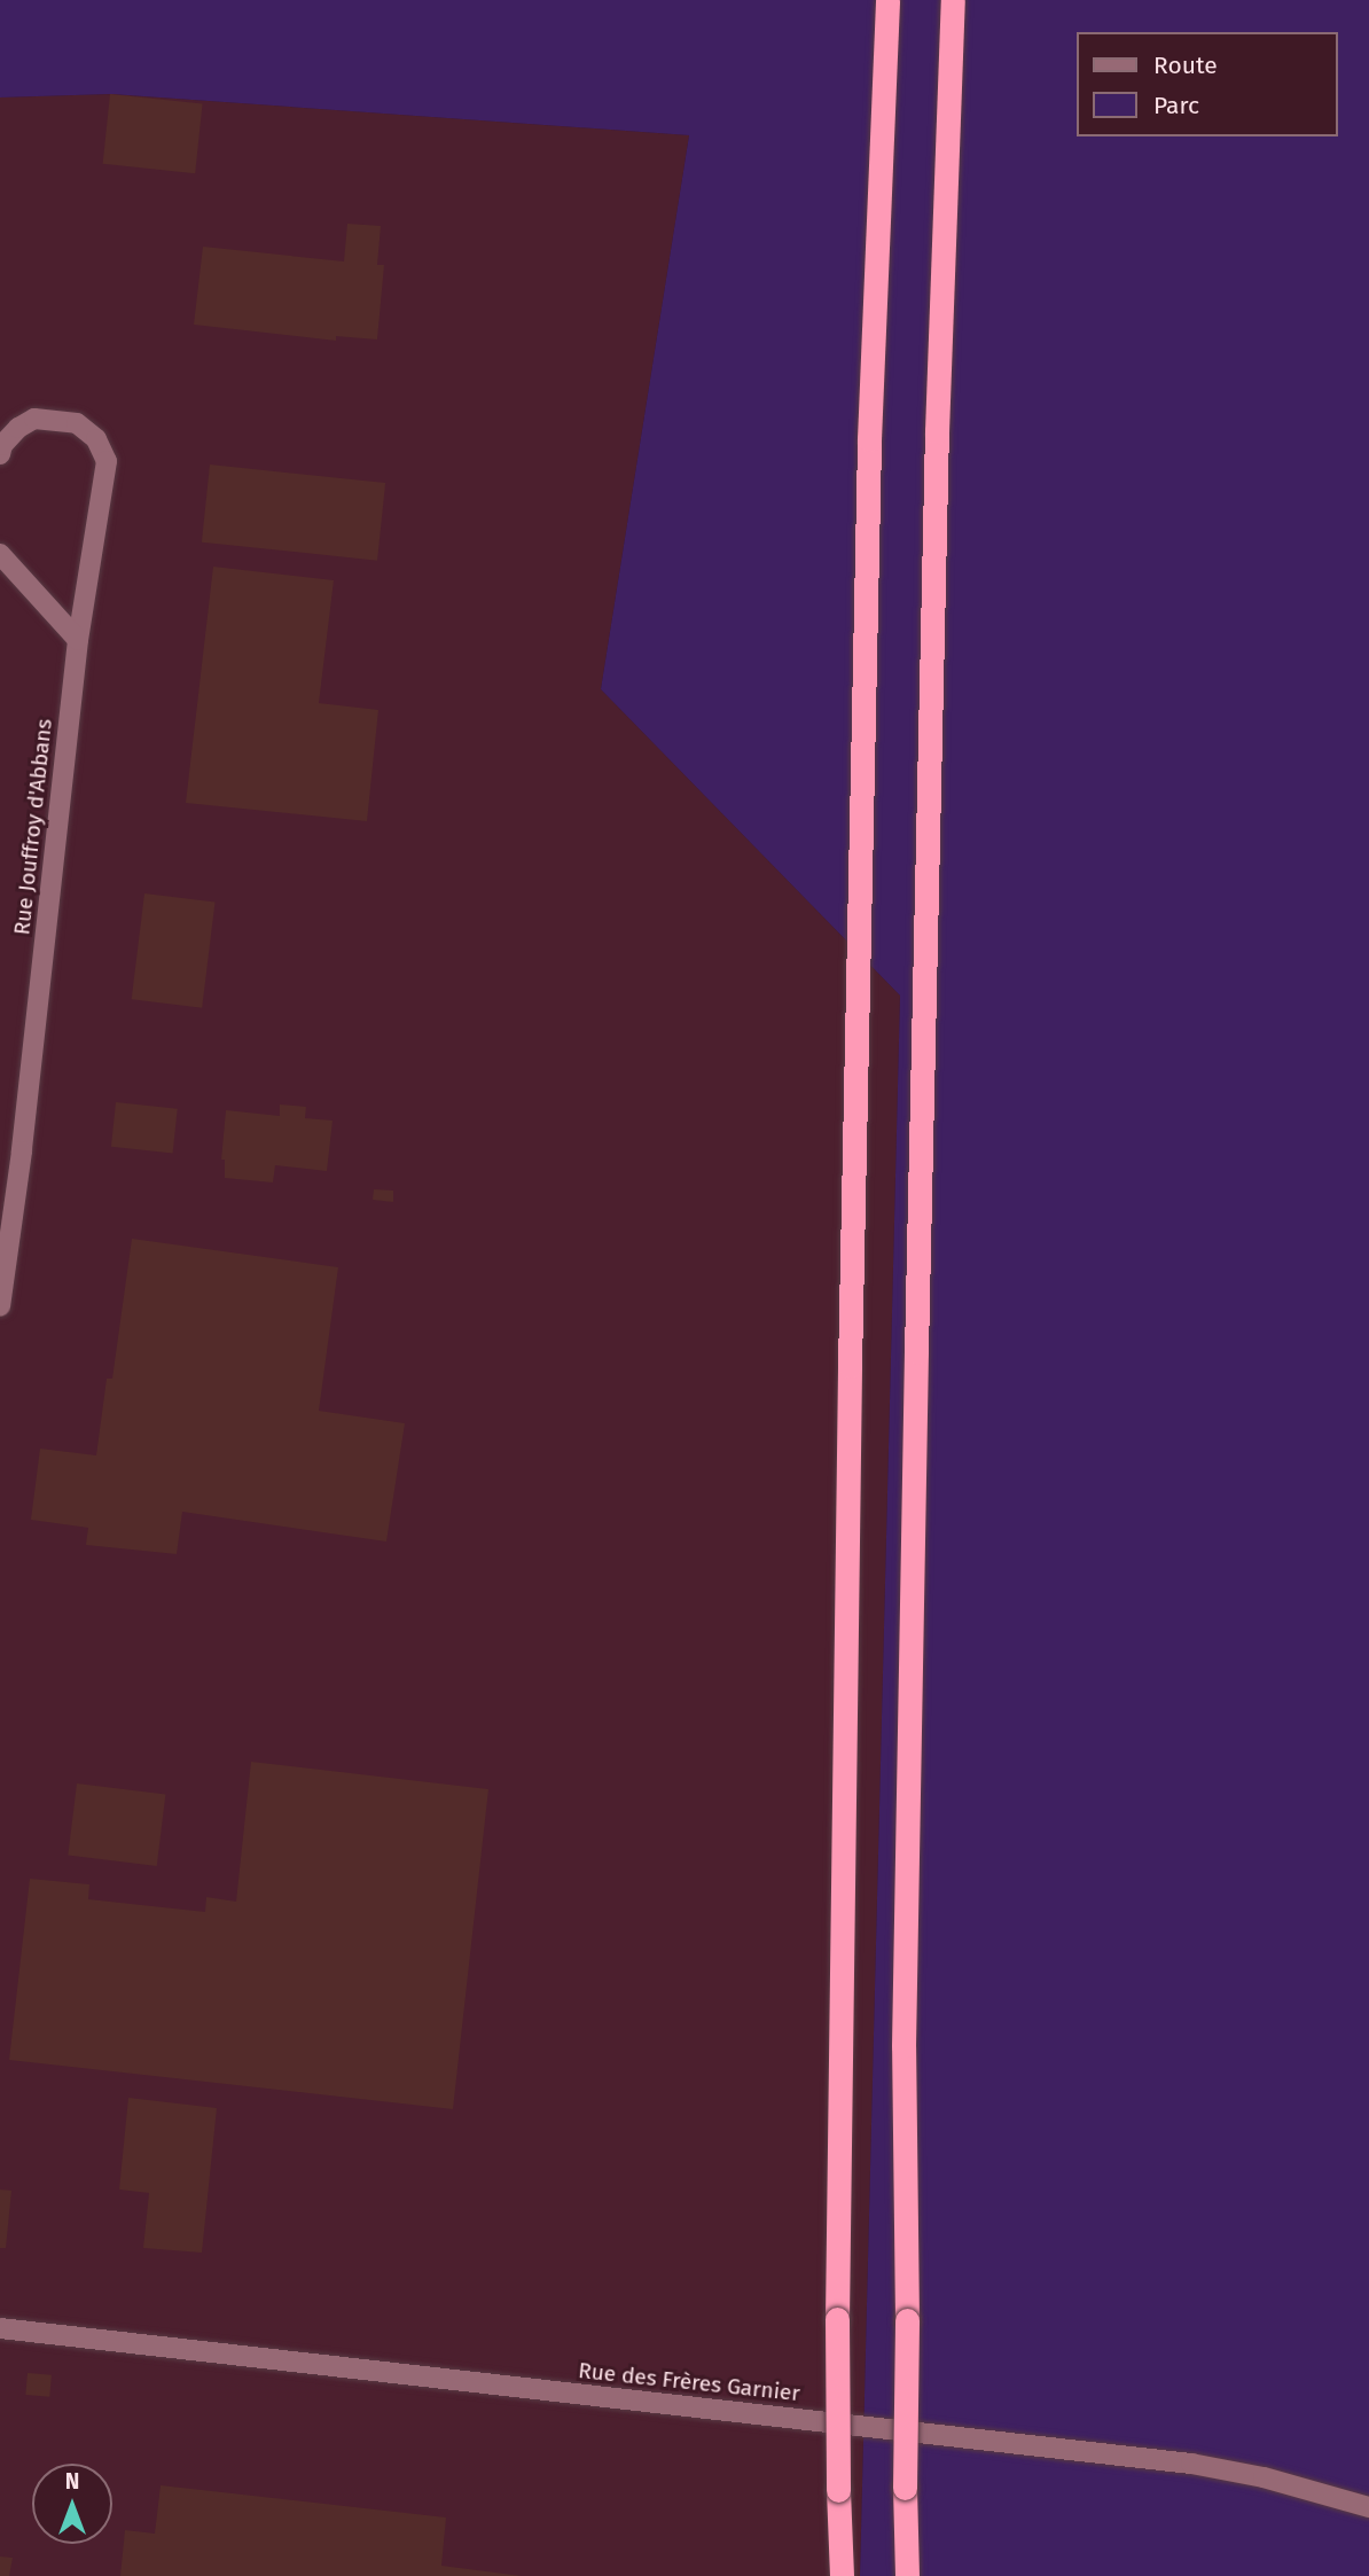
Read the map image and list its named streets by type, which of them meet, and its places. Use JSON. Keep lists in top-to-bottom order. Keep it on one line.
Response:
{"streets":{"street":["Rue Jouffroy d'Abbans","Rue des Frères Garnier"]},"legend":["Route","Parc"],"north":"top"}
